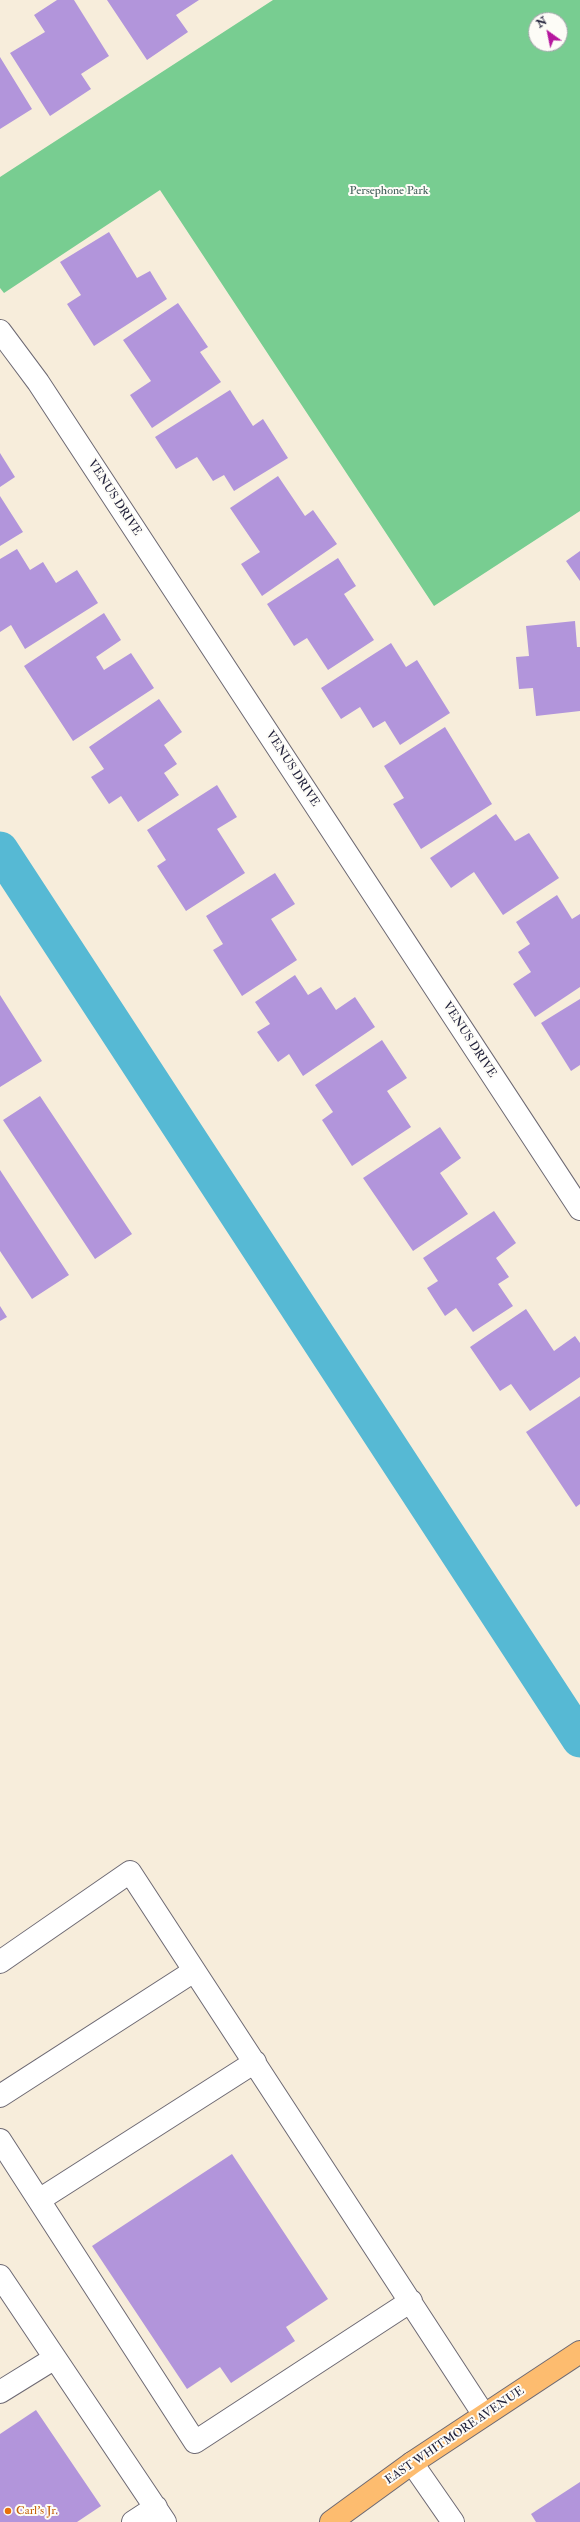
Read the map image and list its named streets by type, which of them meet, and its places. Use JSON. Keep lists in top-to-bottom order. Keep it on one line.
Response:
{"streets":{"main road":["EAST WHITMORE AVENUE"],"street":["VENUS DRIVE"]},"parks":["Persephone Park"],"places":["Carl's Jr."],"north":"top left"}
